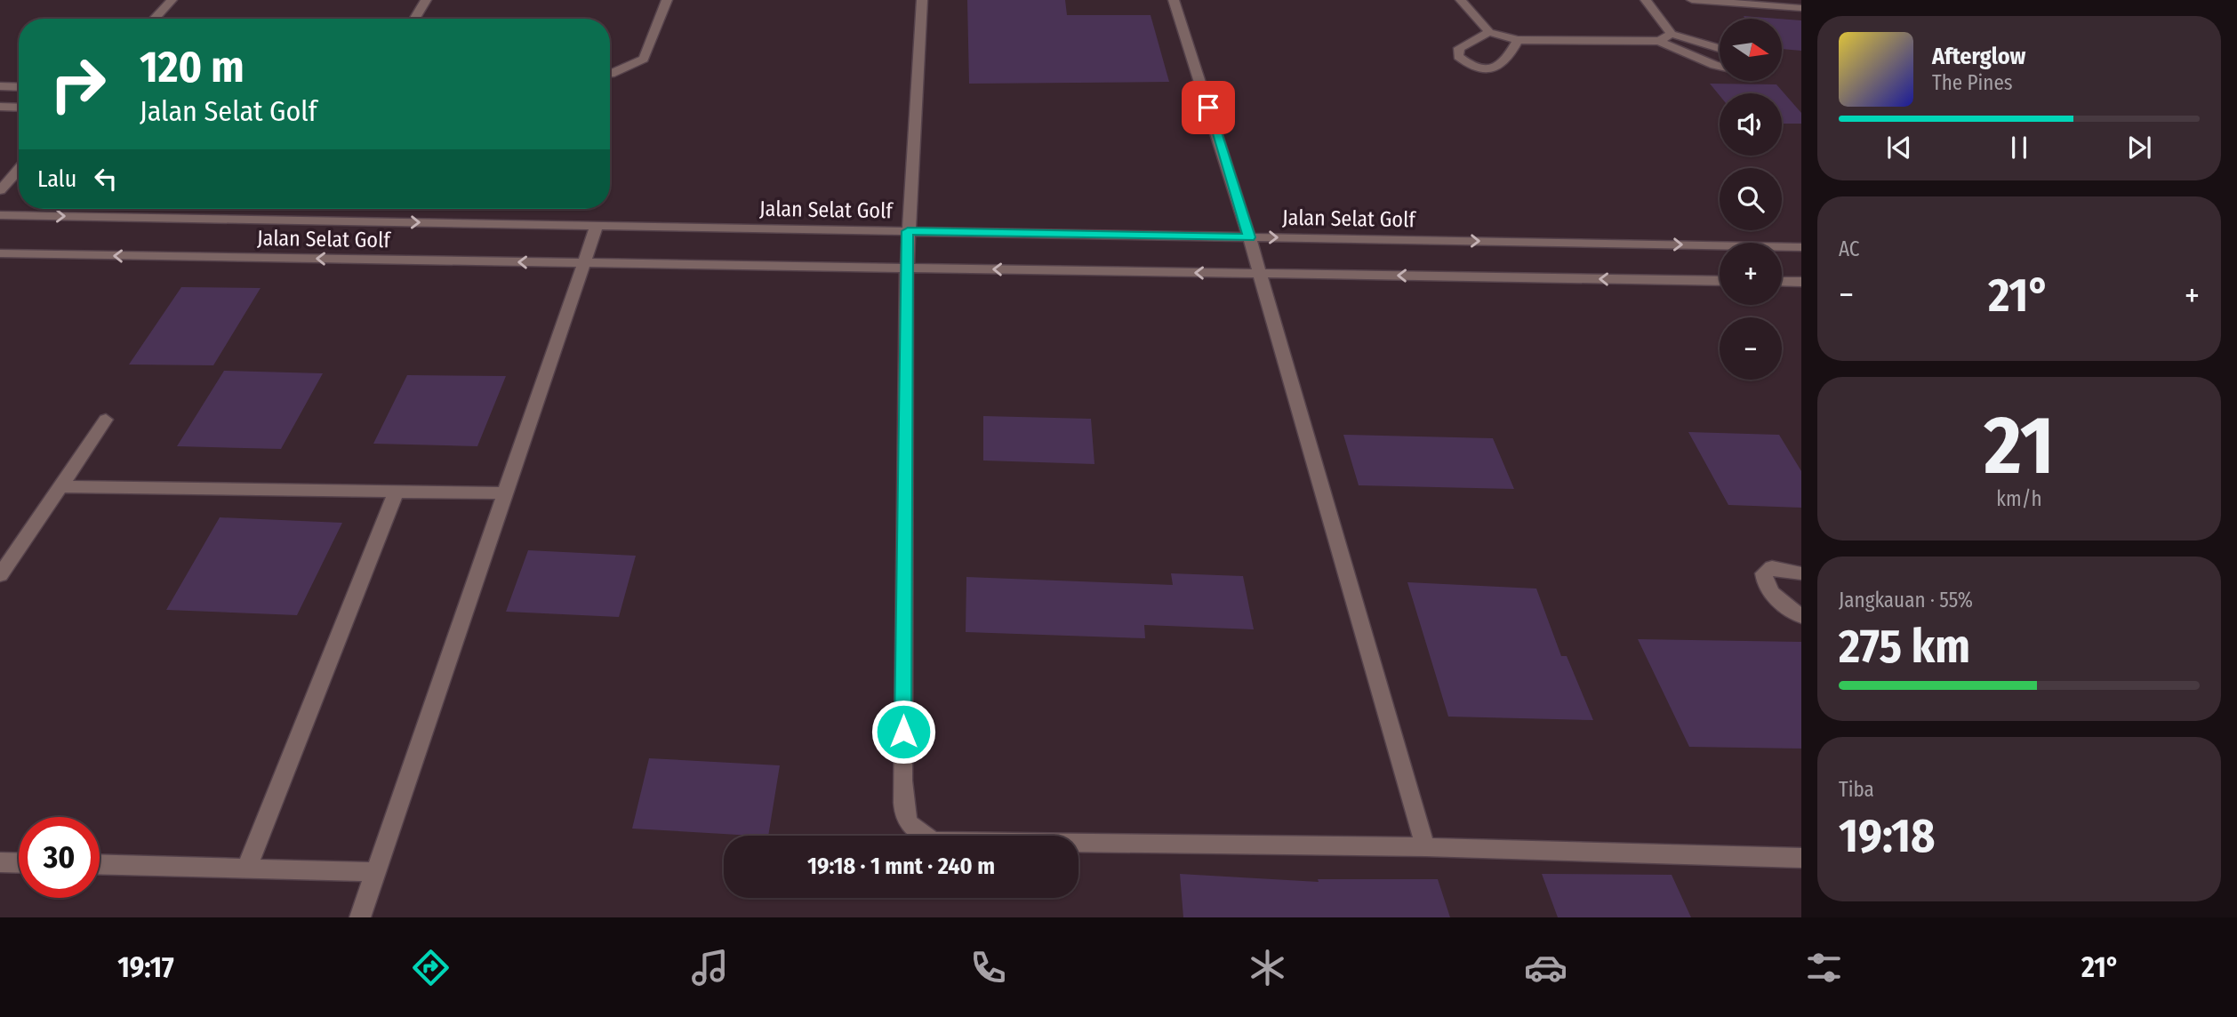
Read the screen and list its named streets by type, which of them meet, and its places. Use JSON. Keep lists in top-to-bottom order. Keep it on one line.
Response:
{"streets":{"street":["Jalan Selat Golf"]},"north":"right","page":{"map_buttons":["+","−"],"turn":["120 m","Jalan Selat Golf"],"song":["Afterglow","The Pines"],"then":"Lalu","tile":["AC",["21","km/h"],["Jangkauan · 55%","275 km"],["Tiba","19:18"]],"heat":["−","21°","+"],"limit":"30","trip":"19:18 · 1 mnt · 240 m","tabs":["19:17","21°"]}}
